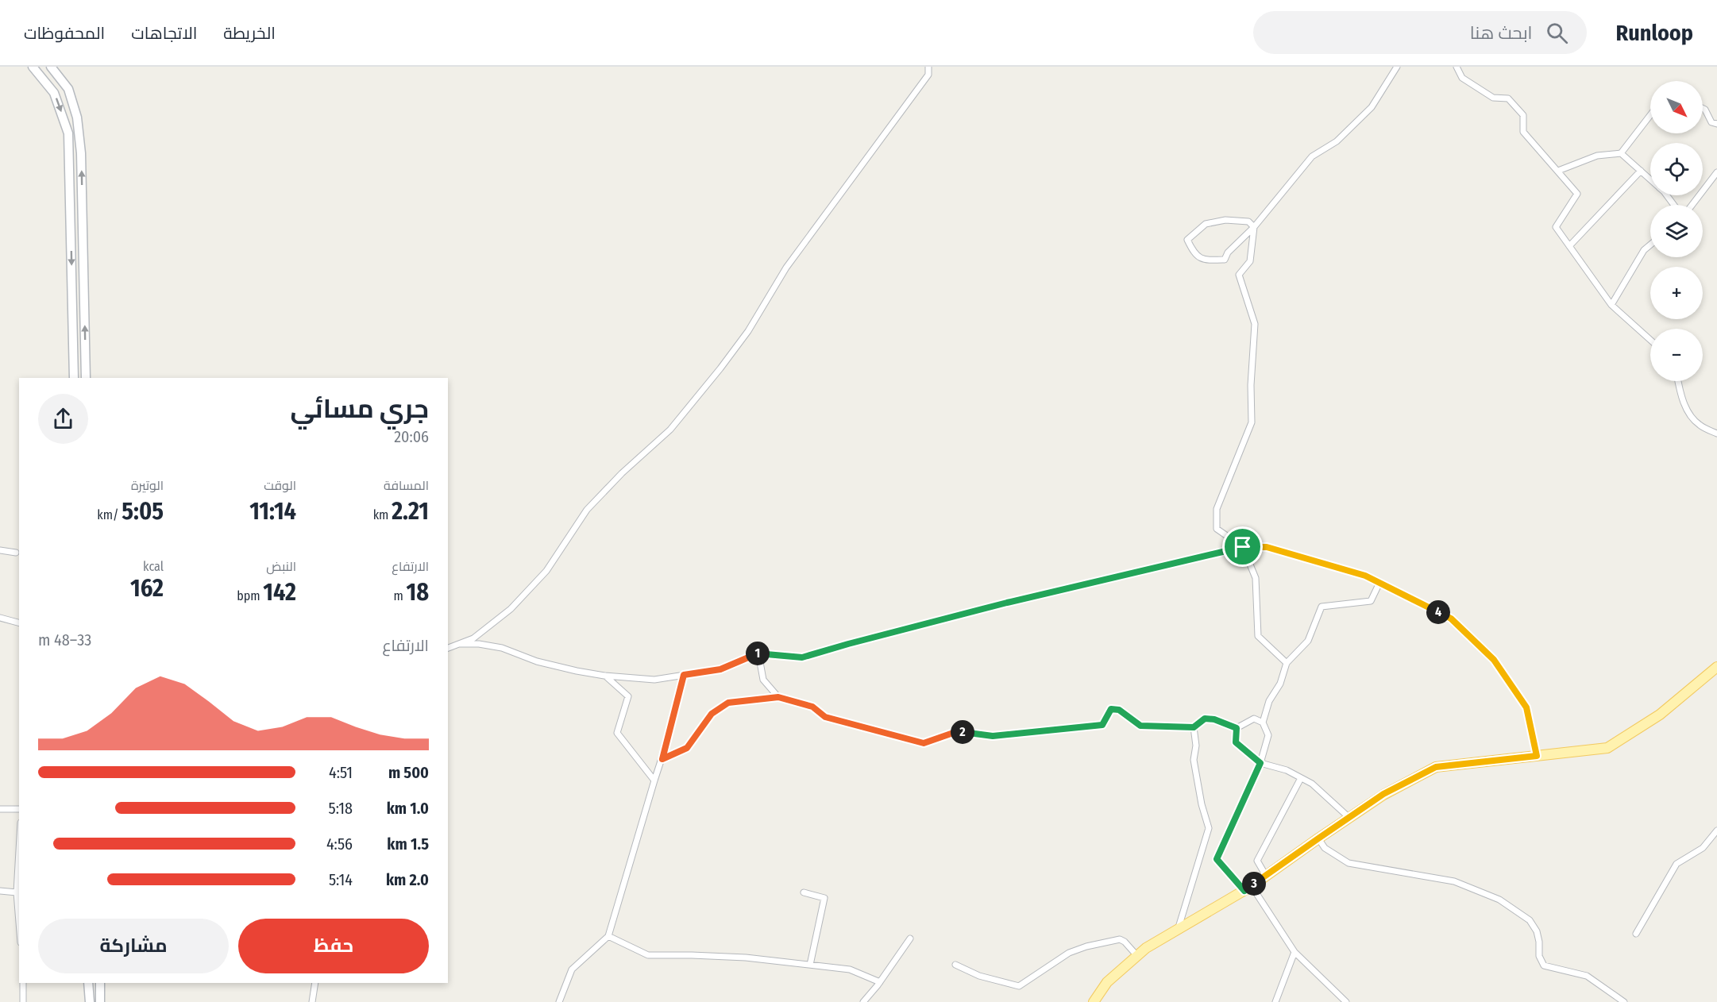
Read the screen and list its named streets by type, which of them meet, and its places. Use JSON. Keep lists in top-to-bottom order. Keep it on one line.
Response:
{"north":"bottom right","page":{"header":"Runloop","search":"ابحث هنا","nav":["الخريطة","الاتجاهات","المحفوظات"],"map_buttons":["+","−"],"heading":["جري مسائي","20:06"],"stats":[["المسافة","2.21 km"],["الوقت","11:14"],["الوتيرة","5:05 /km"],["الارتفاع","18 m"],["النبض","142 bpm"],["kcal","162"]],"pins":["4","1","2","3"],"chart":["الارتفاع","33–48 m"],"list":[{"name":"500 m","note":"4:51"},{"name":"1.0 km","note":"5:18"},{"name":"1.5 km","note":"4:56"},{"name":"2.0 km","note":"5:14"}],"buttons":["حفظ","مشاركة"]}}
